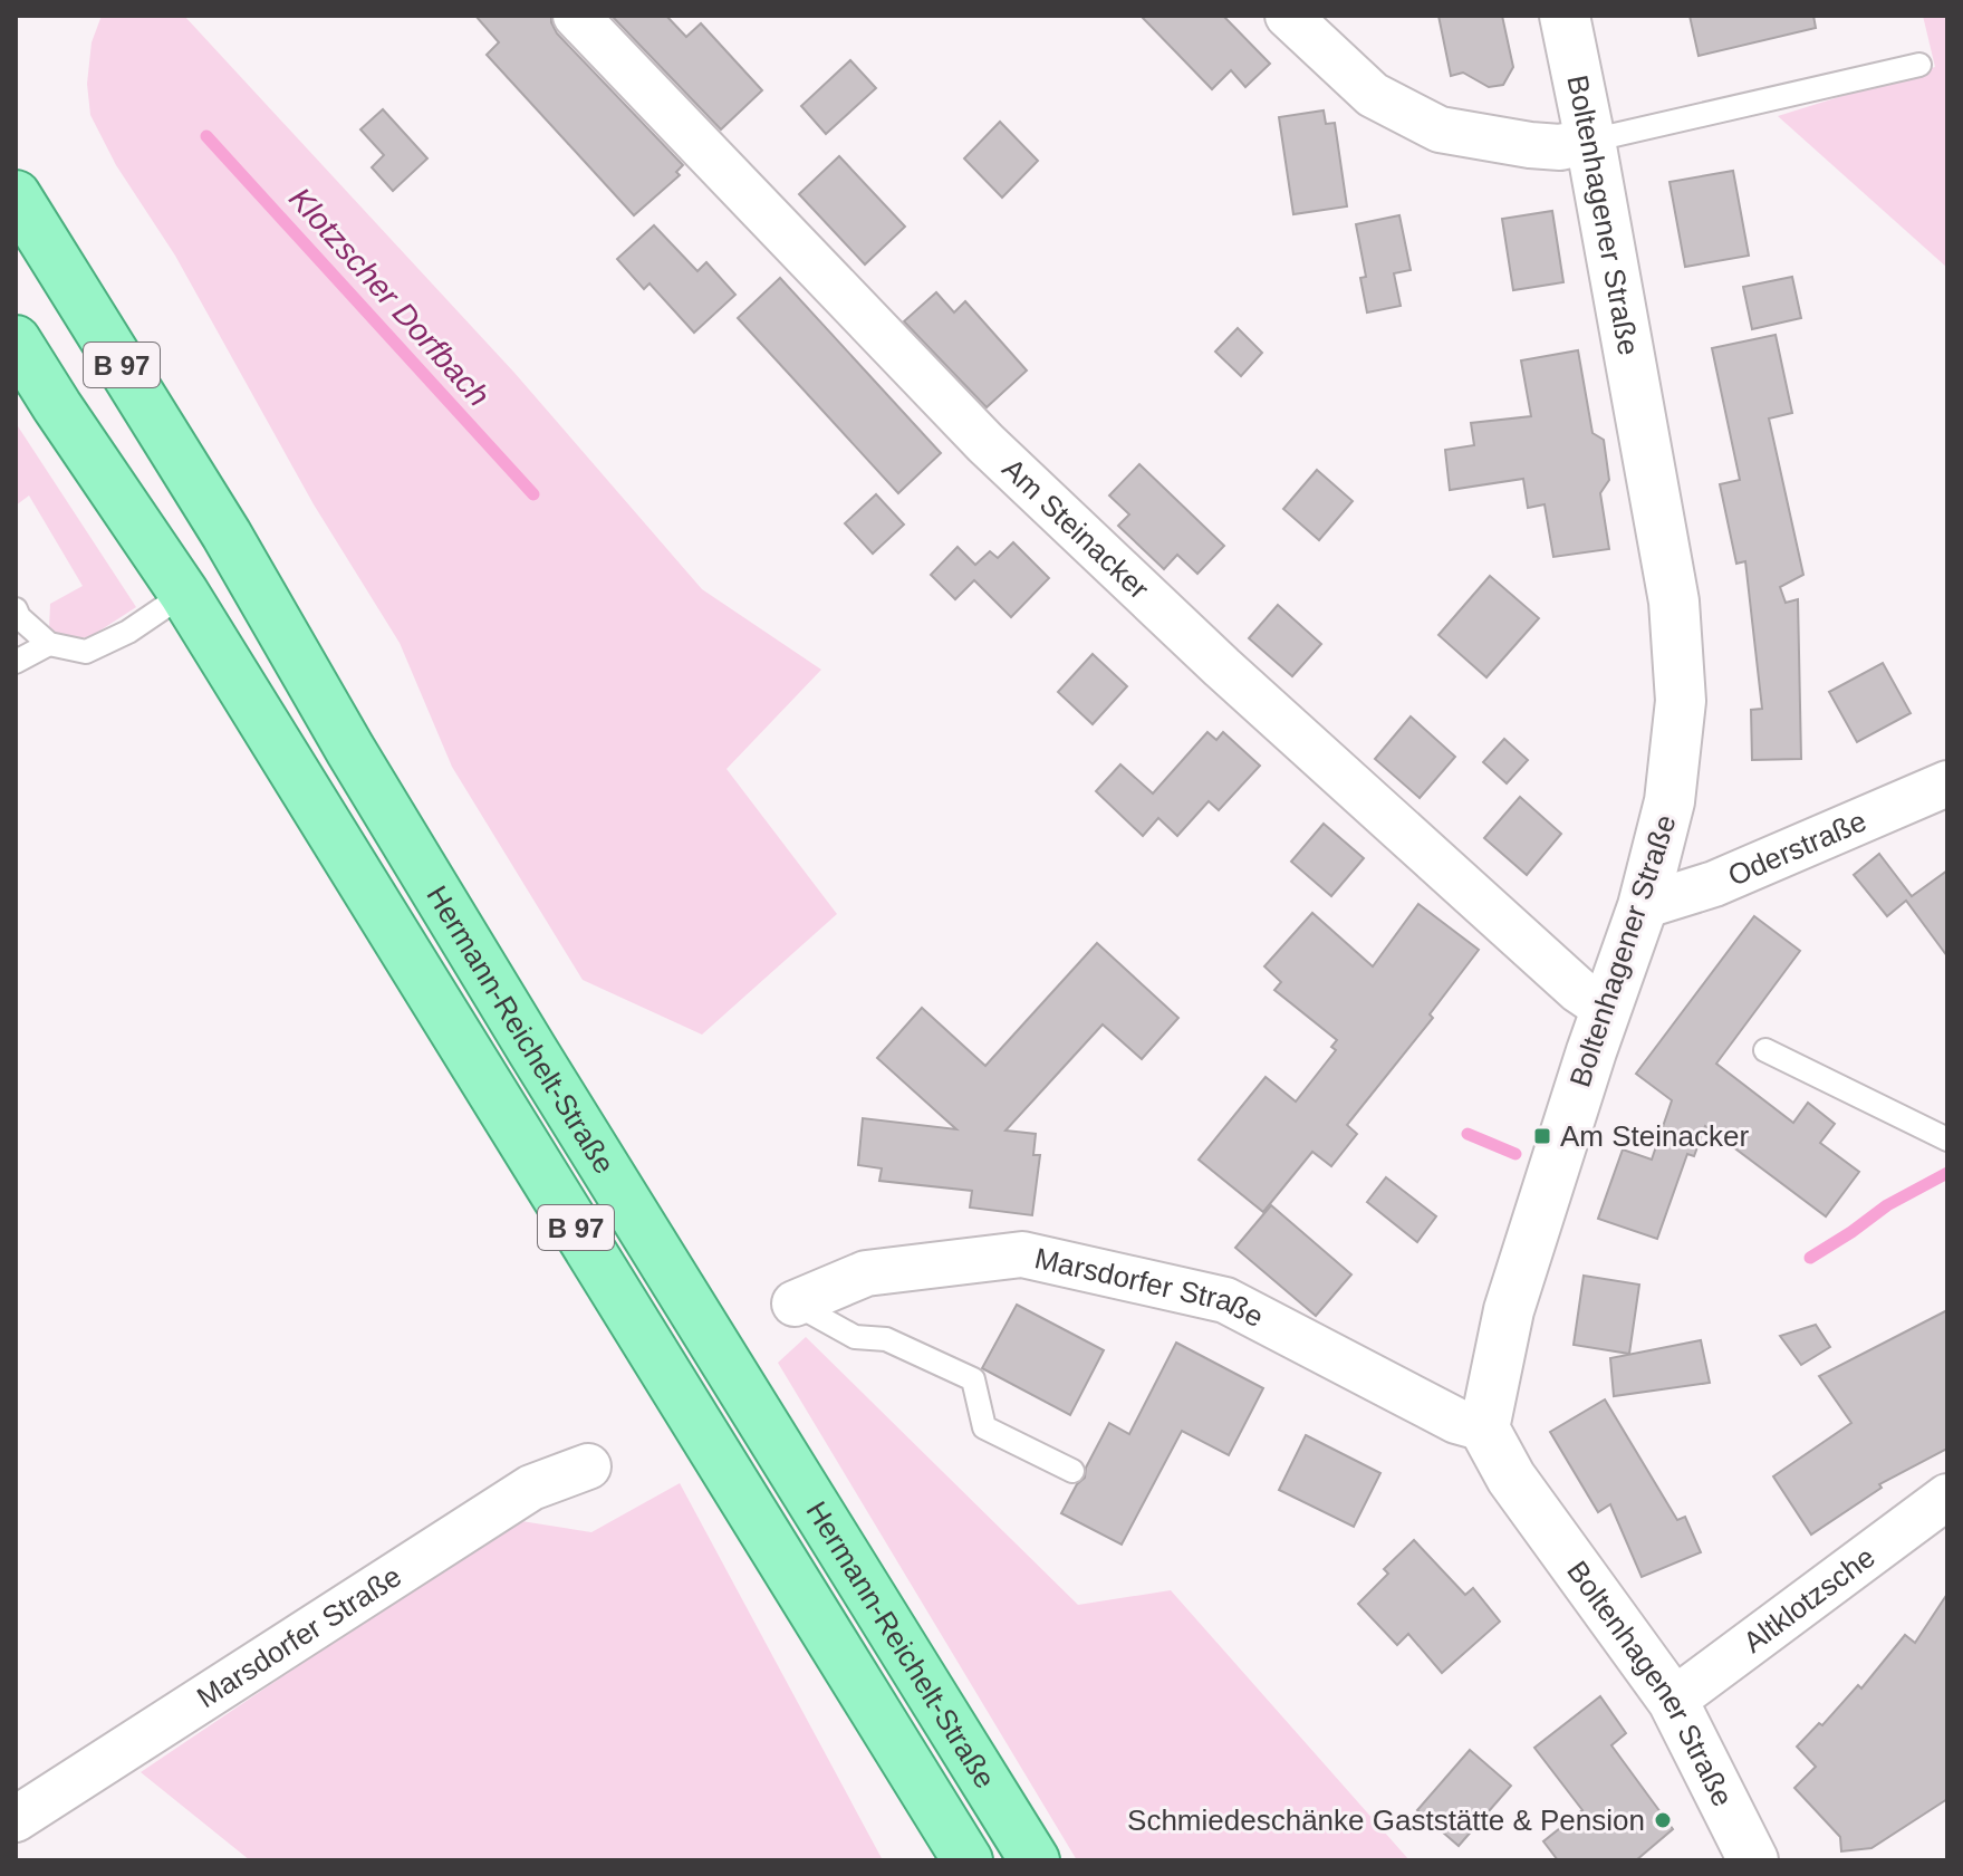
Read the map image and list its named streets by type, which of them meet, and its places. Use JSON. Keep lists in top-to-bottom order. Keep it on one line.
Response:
{"streets":{"main road":["B 97","Hermann-Reichelt-Straße"],"street":["Boltenhagener Straße","Am Steinacker","Oderstraße","Marsdorfer Straße","Altklotzsche"]},"crossings":[["Boltenhagener Straße","Am Steinacker"],["Boltenhagener Straße","Oderstraße"],["Boltenhagener Straße","Marsdorfer Straße"],["Boltenhagener Straße","Altklotzsche"]],"water":["Klotzscher Dorfbach"],"places":{"transit":["Am Steinacker"],"other":["Schmiedeschänke Gaststätte & Pension"]}}
